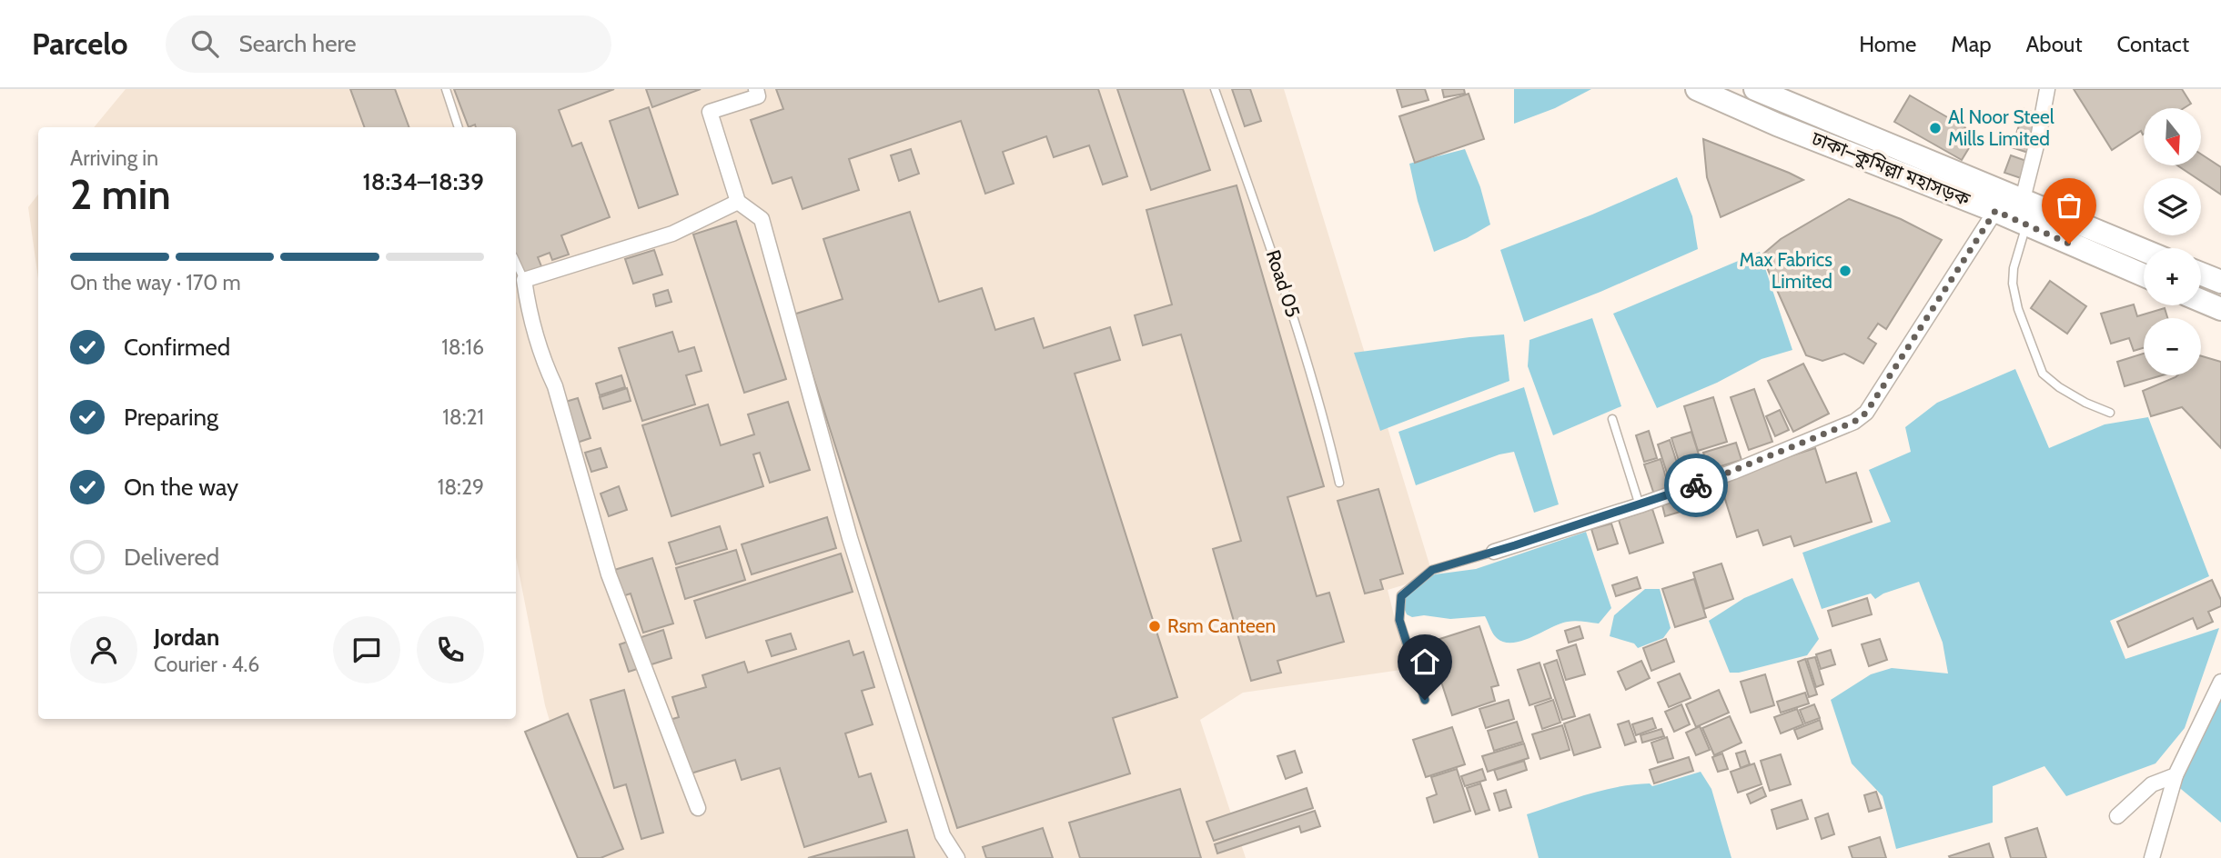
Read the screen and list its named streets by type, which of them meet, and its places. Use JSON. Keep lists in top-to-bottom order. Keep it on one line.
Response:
{"streets":{"highway":["ঢাকা–কুমিল্লা মহাসড়ক"],"lane":["Road 05"]},"places":["Al Noor Steel Mills Limited","Max Fabrics Limited","Rsm Canteen"],"north":"bottom","page":{"header":"Parcelo","search":"Search here","nav":["Home","Map","About","Contact"],"map_buttons":["+","−"],"heading":["2 min","Arriving in","18:34–18:39"],"panel":["Jordan","Courier · 4.6"],"bar":"On the way · 170 m","list":[["Confirmed","18:16"],["Preparing","18:21"],["On the way","18:29"],"Delivered"]}}
